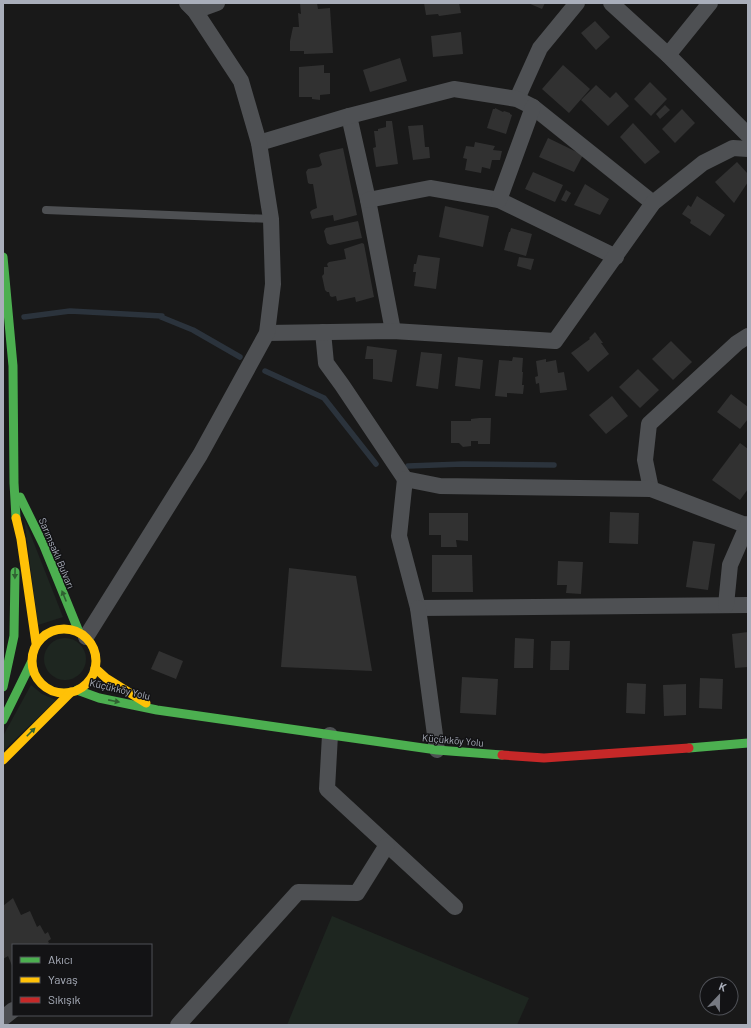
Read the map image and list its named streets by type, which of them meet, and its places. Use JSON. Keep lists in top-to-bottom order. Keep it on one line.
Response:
{"streets":{"main road":["Sarımsaklı Bulvarı","Küçükköy Yolu"]},"crossings":[["Sarımsaklı Bulvarı","Küçükköy Yolu"]],"legend":["Akıcı","Yavaş","Sıkışık"],"north":"top"}
